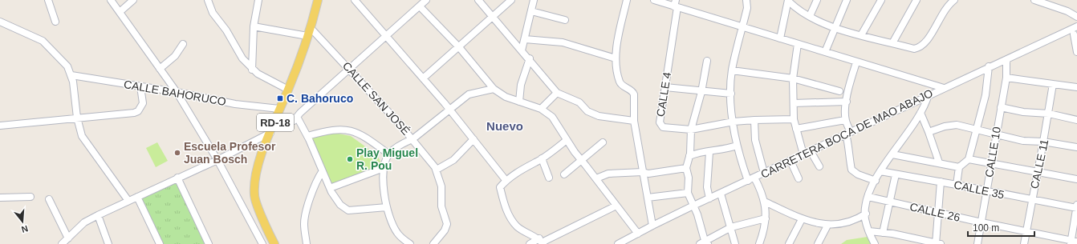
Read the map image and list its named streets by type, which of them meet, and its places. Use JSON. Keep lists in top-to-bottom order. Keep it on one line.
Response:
{"streets":{"main road":["RD-18"],"street":["CALLE BAHORUCO","CALLE 4","CALLE SAN JOSÉ","CARRETERA BOCA DE MAO ABAJO","CALLE 10","CALLE 11","CALLE 35","CALLE 26"]},"crossings":[["CALLE BAHORUCO","RD-18"],["CALLE SAN JOSÉ","RD-18"],["CARRETERA BOCA DE MAO ABAJO","CALLE 10"],["CALLE 10","CALLE 35"],["CALLE 10","CALLE 26"],["CALLE 11","CALLE 35"],["CALLE 11","CALLE 26"]],"districts":["Nuevo"],"places":{"transit":["C. Bahoruco"],"other":["Escuela Profesor Juan Bosch","Play Miguel R. Pou"]},"scale_bar":"100 m","north":"bottom"}
